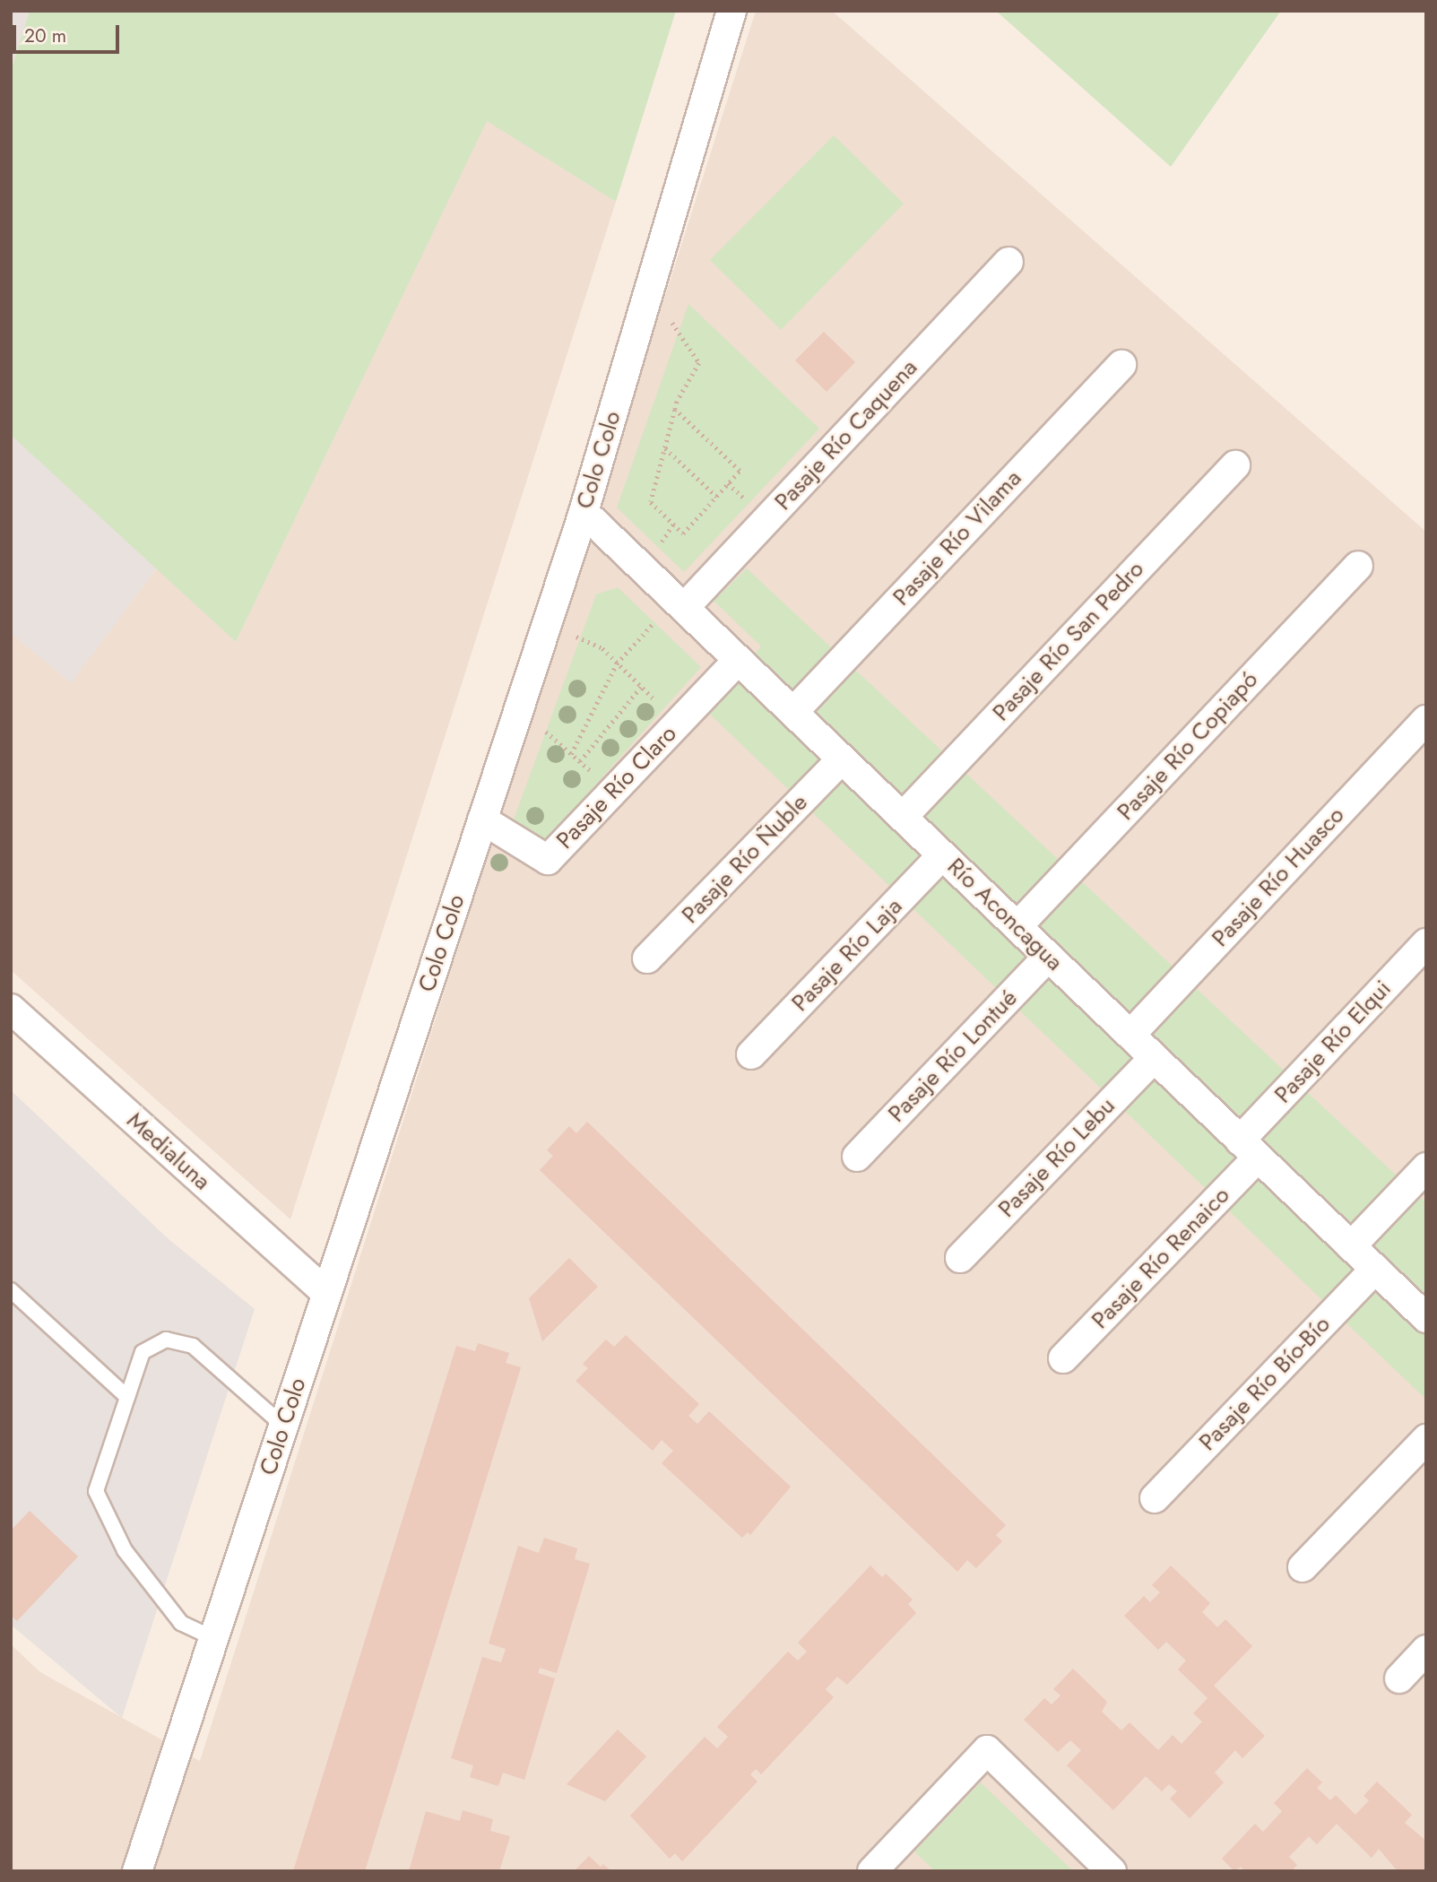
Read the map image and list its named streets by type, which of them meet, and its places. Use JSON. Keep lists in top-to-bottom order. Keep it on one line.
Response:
{"streets":{"street":["Pasaje Río Caquena","Colo Colo","Pasaje Río Vilama","Pasaje Río San Pedro","Pasaje Río Copiapó","Pasaje Río Claro","Pasaje Río Ñuble","Pasaje Río Huasco","Río Aconcagua","Pasaje Río Laja","Pasaje Río Elqui","Pasaje Río Lontué","Medialuna","Pasaje Río Lebu","Pasaje Río Renaico","Pasaje Río Bío-Bío"]},"crossings":[["Pasaje Río Caquena","Río Aconcagua"],["Colo Colo","Pasaje Río Claro"],["Colo Colo","Río Aconcagua"],["Colo Colo","Medialuna"],["Pasaje Río Vilama","Río Aconcagua"],["Pasaje Río San Pedro","Río Aconcagua"],["Pasaje Río Copiapó","Río Aconcagua"],["Pasaje Río Claro","Río Aconcagua"],["Pasaje Río Ñuble","Río Aconcagua"],["Pasaje Río Huasco","Río Aconcagua"],["Río Aconcagua","Pasaje Río Laja"],["Río Aconcagua","Pasaje Río Elqui"],["Río Aconcagua","Pasaje Río Lontué"],["Río Aconcagua","Pasaje Río Lebu"],["Río Aconcagua","Pasaje Río Renaico"],["Río Aconcagua","Pasaje Río Bío-Bío"],["Pasaje Río Elqui","Pasaje Río Renaico"]],"scale_bar":"20 m"}
